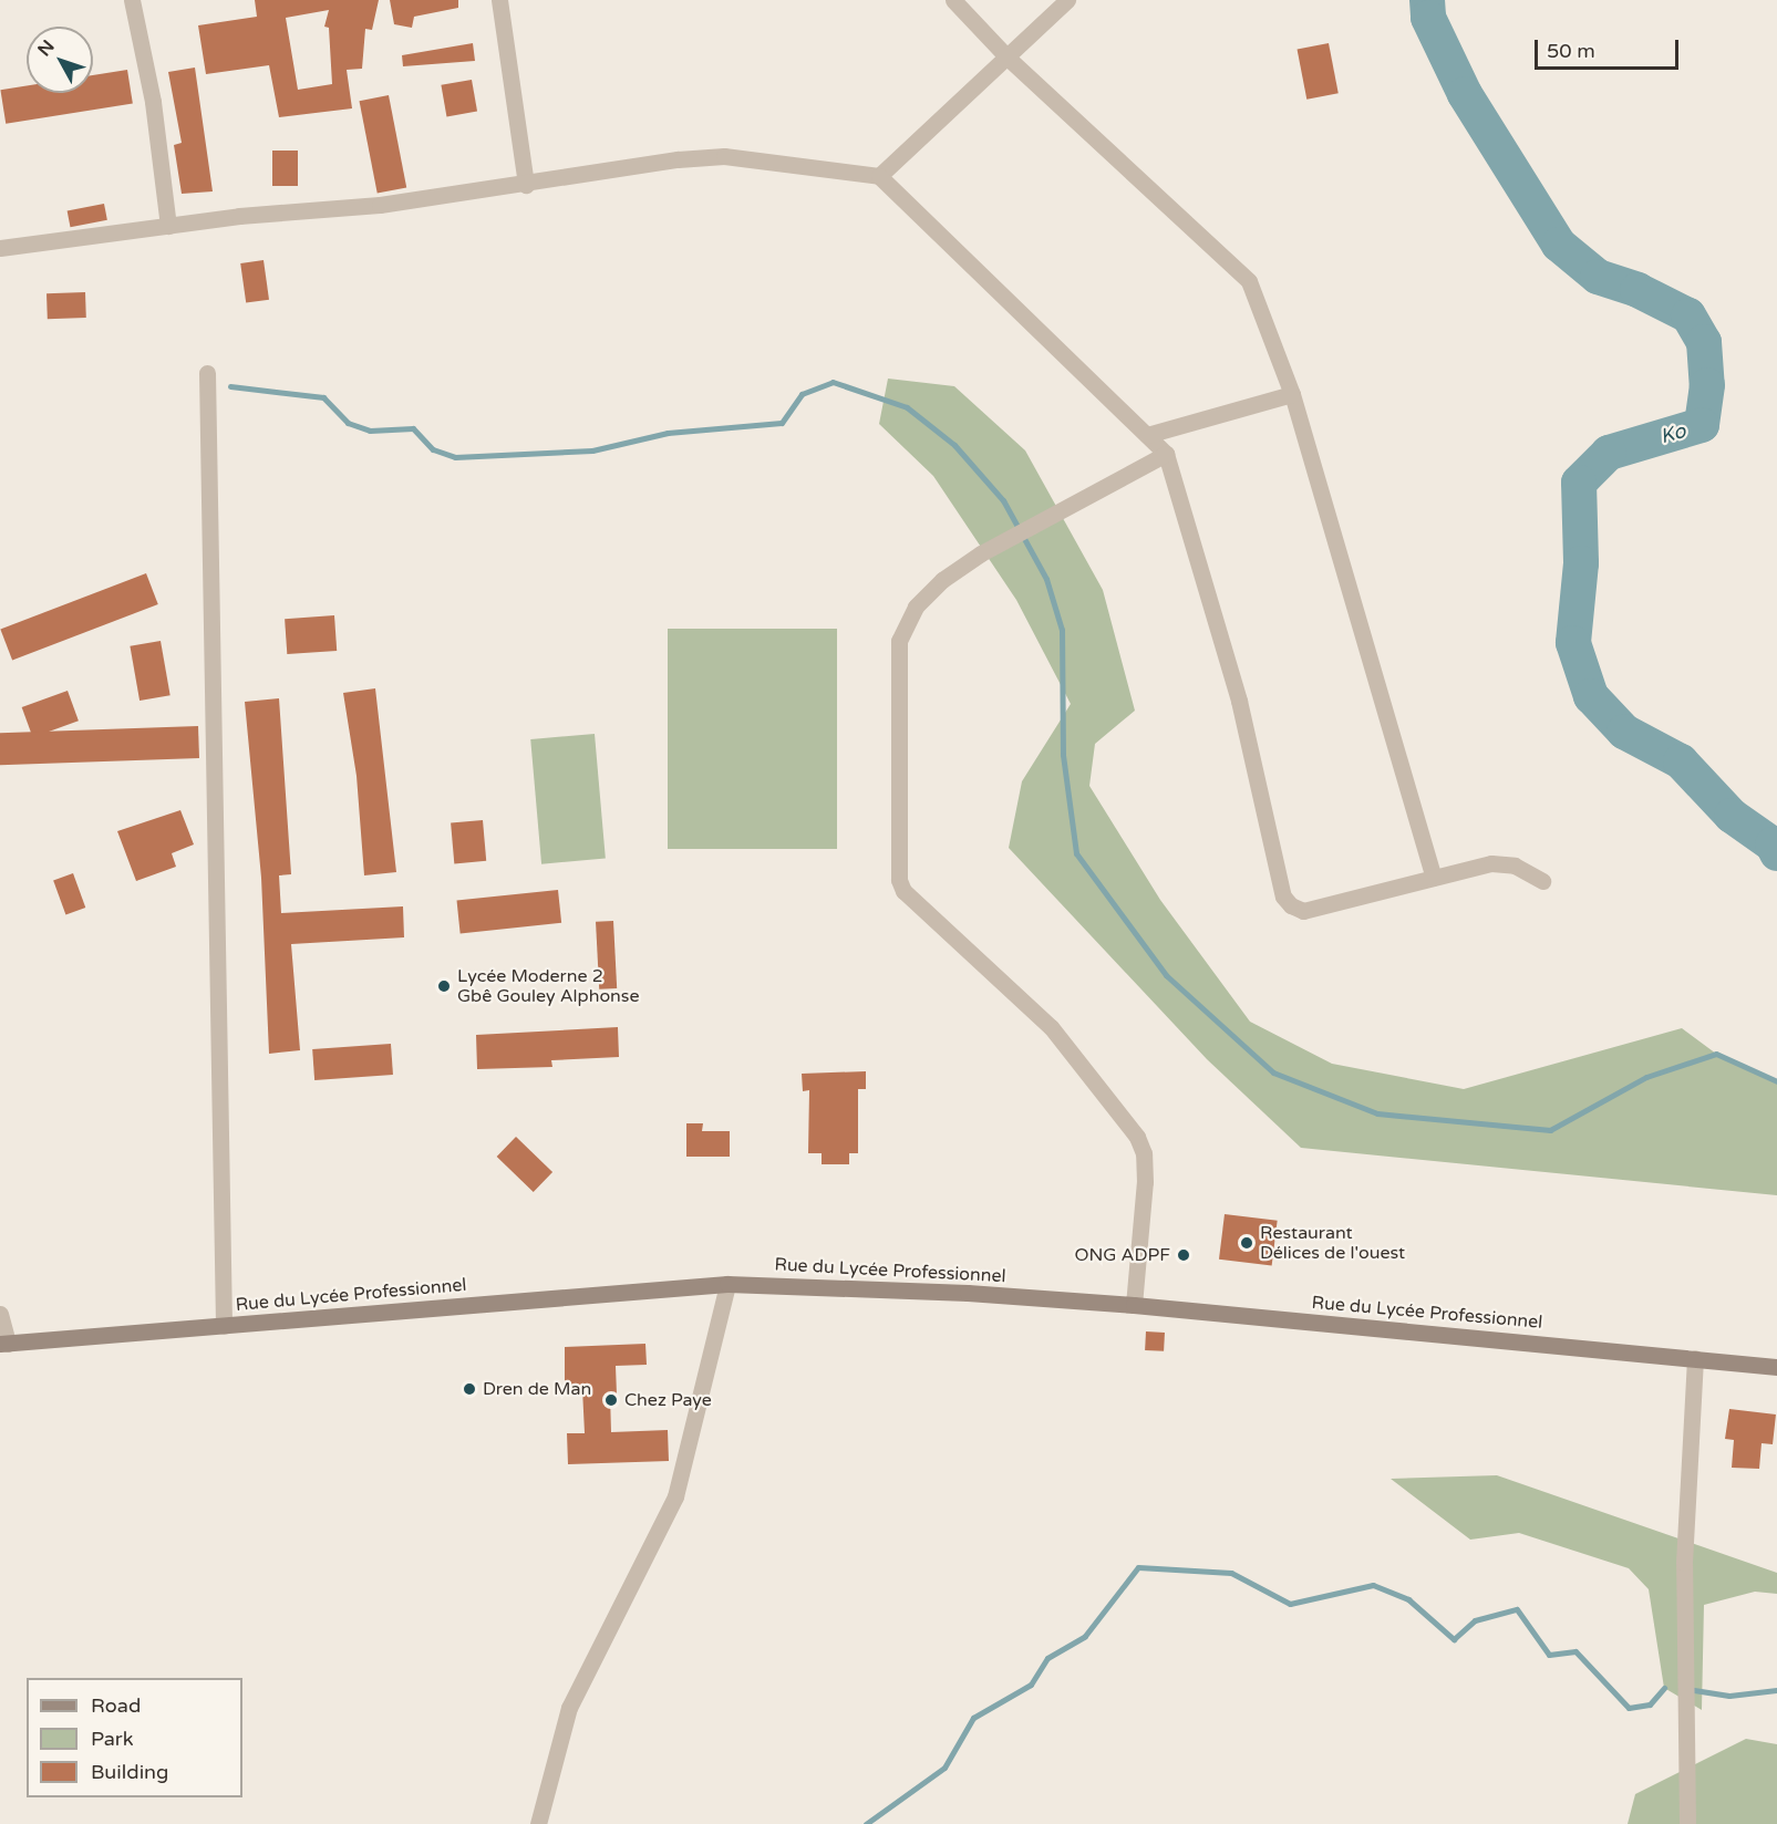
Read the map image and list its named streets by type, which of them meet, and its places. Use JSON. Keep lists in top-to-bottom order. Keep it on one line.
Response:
{"streets":{"main road":["Rue du Lycée Professionnel"]},"water":["Ko"],"places":["Lycée Moderne 2 Gbê Gouley Alphonse","Restaurant Délices de l'ouest","ONG ADPF","Dren de Man","Chez Paye"],"legend":["Road","Park","Building"],"scale_bar":"50 m","north":"top left"}
